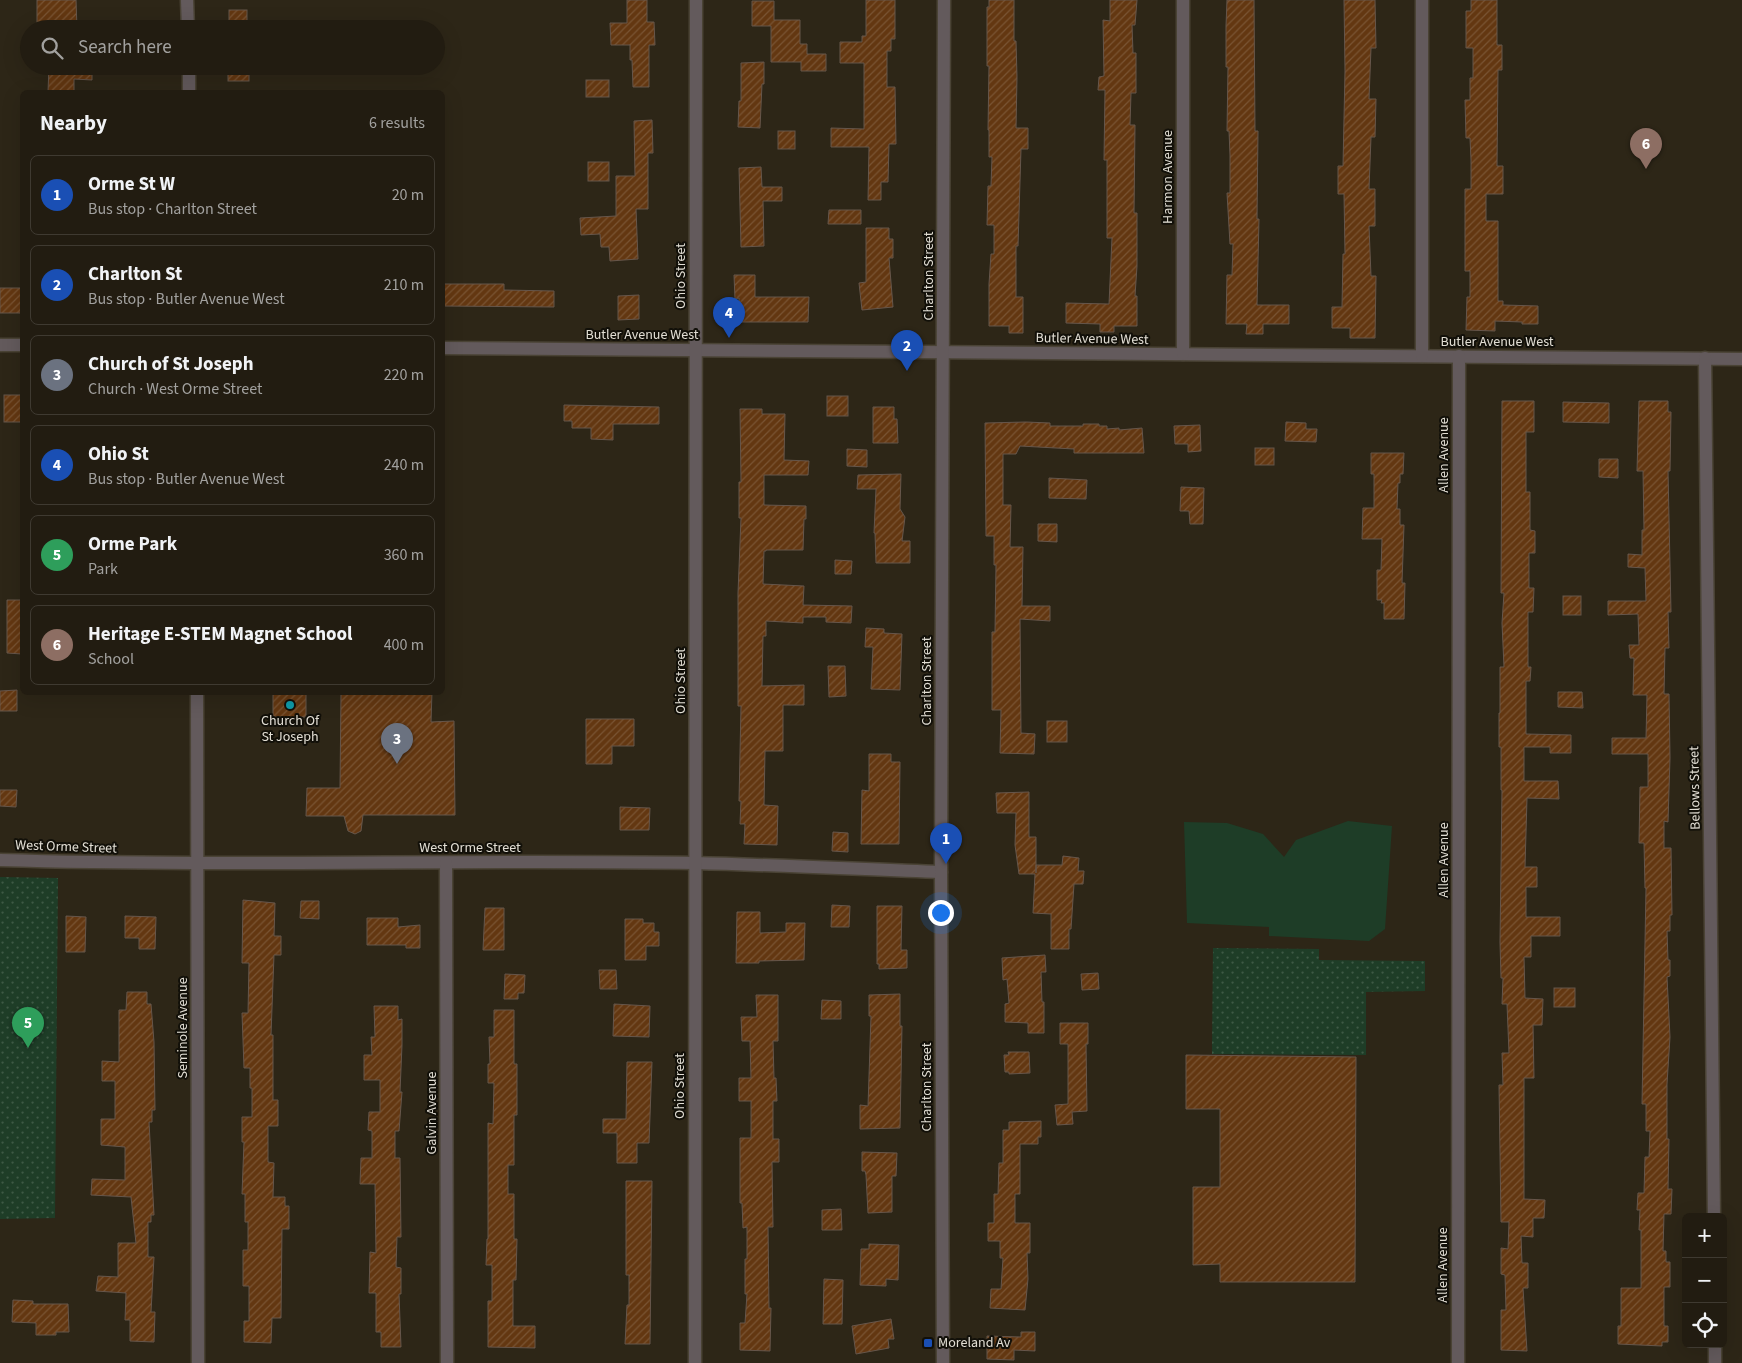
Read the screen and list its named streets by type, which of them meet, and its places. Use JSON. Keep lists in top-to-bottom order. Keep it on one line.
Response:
{"streets":{"street":["Harmon Avenue","Ohio Street","Charlton Street","Butler Avenue West","Allen Avenue","Bellows Street","West Orme Street","Seminole Avenue","Galvin Avenue"]},"crossings":[["Harmon Avenue","Butler Avenue West"],["Ohio Street","Butler Avenue West"],["Ohio Street","West Orme Street"],["Charlton Street","Butler Avenue West"],["Charlton Street","West Orme Street"],["Butler Avenue West","Allen Avenue"],["Butler Avenue West","Bellows Street"],["West Orme Street","Seminole Avenue"],["West Orme Street","Galvin Avenue"]],"places":{"other":["Church Of St Joseph"],"transit":["Moreland Av"]},"page":{"search":"Search here","heading":["Nearby","6 results"],"pins":["6","4","2","3","1","5"],"list":[{"mark":"1","name":"Orme St W","note":"Bus stop · Charlton Street","value":"20 m"},{"mark":"2","name":"Charlton St","note":"Bus stop · Butler Avenue West","value":"210 m"},{"mark":"3","name":"Church of St Joseph","note":"Church · West Orme Street","value":"220 m"},{"mark":"4","name":"Ohio St","note":"Bus stop · Butler Avenue West","value":"240 m"},{"mark":"5","name":"Orme Park","note":"Park","value":"360 m"},{"mark":"6","name":"Heritage E-STEM Magnet School","note":"School","value":"400 m"}],"map_buttons":["+","−"]}}
